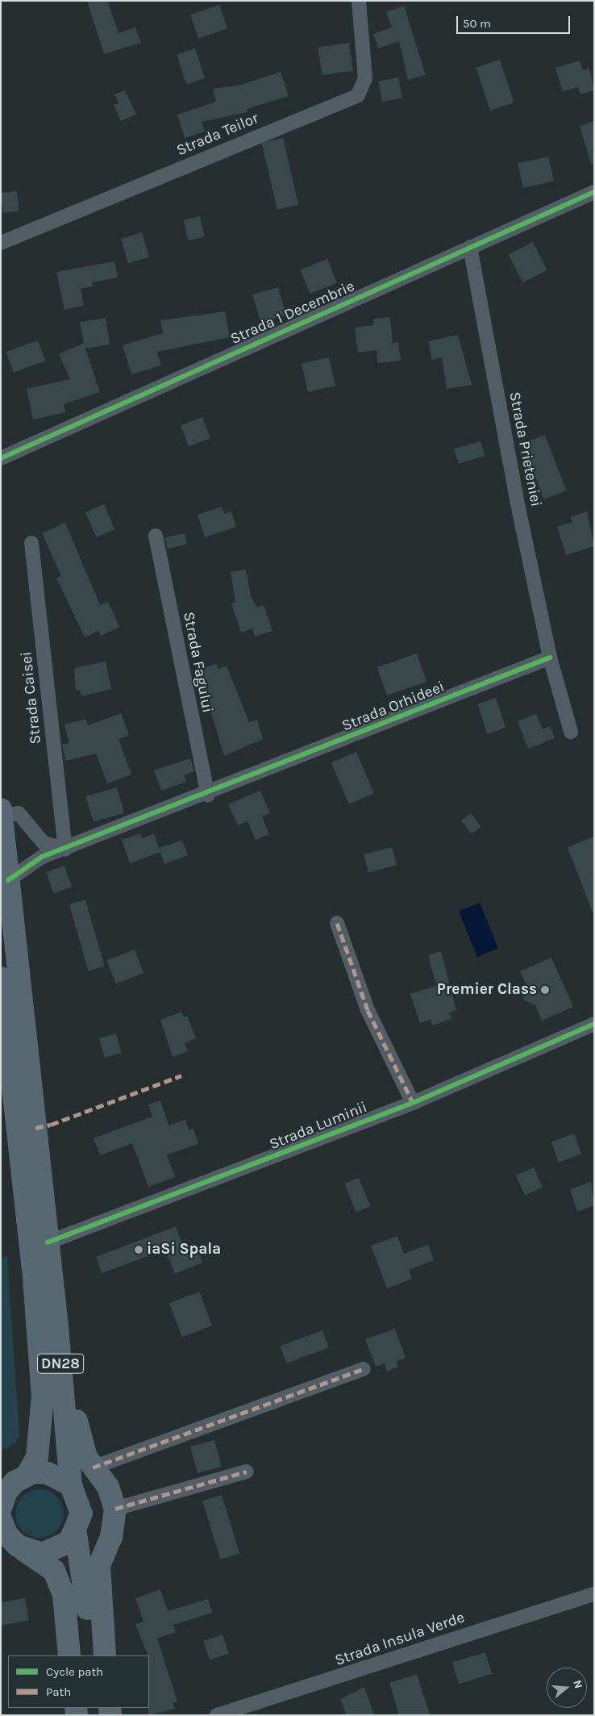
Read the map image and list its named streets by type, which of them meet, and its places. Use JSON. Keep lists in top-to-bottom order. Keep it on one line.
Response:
{"streets":{"highway":["DN28"],"street":["Strada Teilor","Strada 1 Decembrie","Strada Prieteniei","Strada Fagului","Strada Caisei","Strada Orhideei","Strada Luminii","Strada Insula Verde"]},"crossings":[["Strada 1 Decembrie","Strada Prieteniei"],["Strada Prieteniei","Strada Orhideei"],["Strada Fagului","Strada Orhideei"],["Strada Caisei","Strada Orhideei"],["Strada Orhideei","DN28"],["Strada Luminii","DN28"]],"places":["Premier Class","iaSi Spala"],"legend":["Cycle path","Path"],"scale_bar":"50 m","north":"right"}
